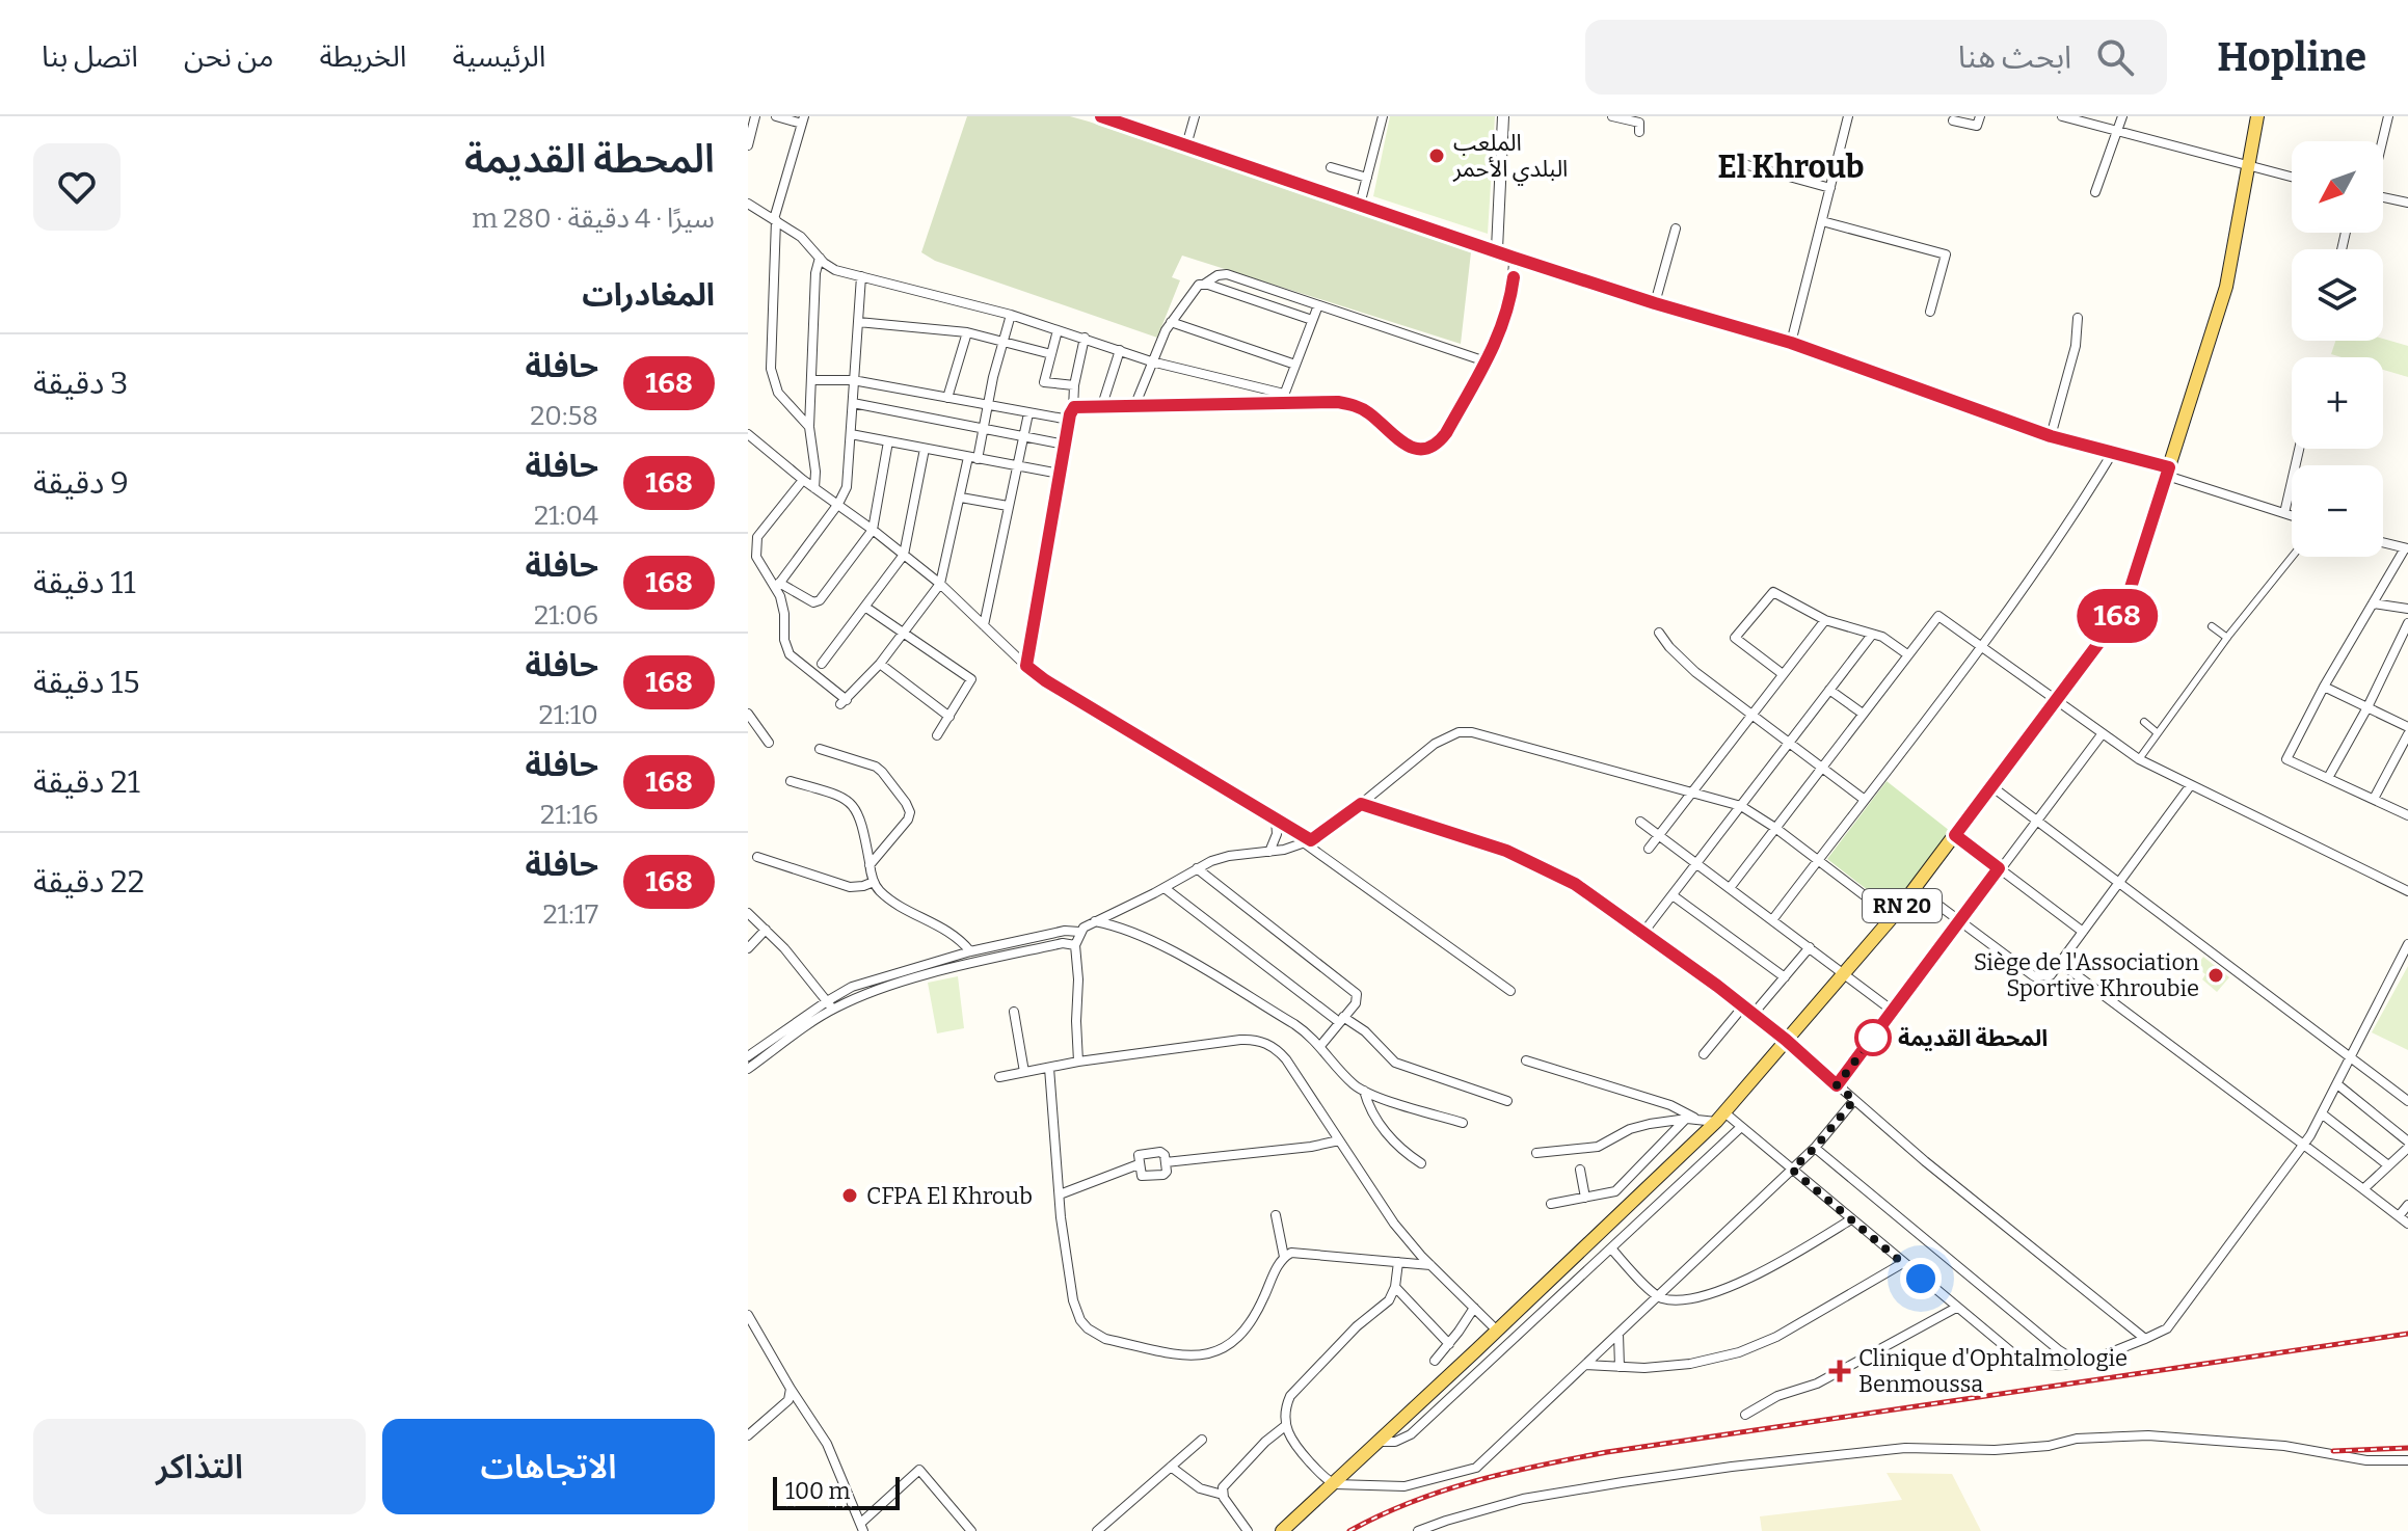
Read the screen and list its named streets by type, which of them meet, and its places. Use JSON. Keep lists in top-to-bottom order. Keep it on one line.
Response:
{"streets":{"main road":["RN 20"]},"districts":["El Khroub"],"places":{"other":["الملعب البلدي الأحمر","Siège de l'Association Sportive Khroubie","المحطة القديمة","CFPA El Khroub"],"health":["Clinique d'Ophtalmologie Benmoussa"]},"lines":["bus line 168"],"scale_bar":"100 m","north":"bottom left","page":{"header":"Hopline","search":"ابحث هنا","nav":["الرئيسية","الخريطة","من نحن","اتصل بنا"],"on_map":"168","heading":[["المحطة القديمة","سيرًا · 4 دقيقة · 280 m"],"المغادرات"],"map_buttons":["+","−"],"list":[{"mark":"168","name":"حافلة","note":"20:58","value":"3 دقيقة"},{"mark":"168","name":"حافلة","note":"21:04","value":"9 دقيقة"},{"mark":"168","name":"حافلة","note":"21:06","value":"11 دقيقة"},{"mark":"168","name":"حافلة","note":"21:10","value":"15 دقيقة"},{"mark":"168","name":"حافلة","note":"21:16","value":"21 دقيقة"},{"mark":"168","name":"حافلة","note":"21:17","value":"22 دقيقة"}],"buttons":["الاتجاهات","التذاكر"],"scale":"100 m"}}
